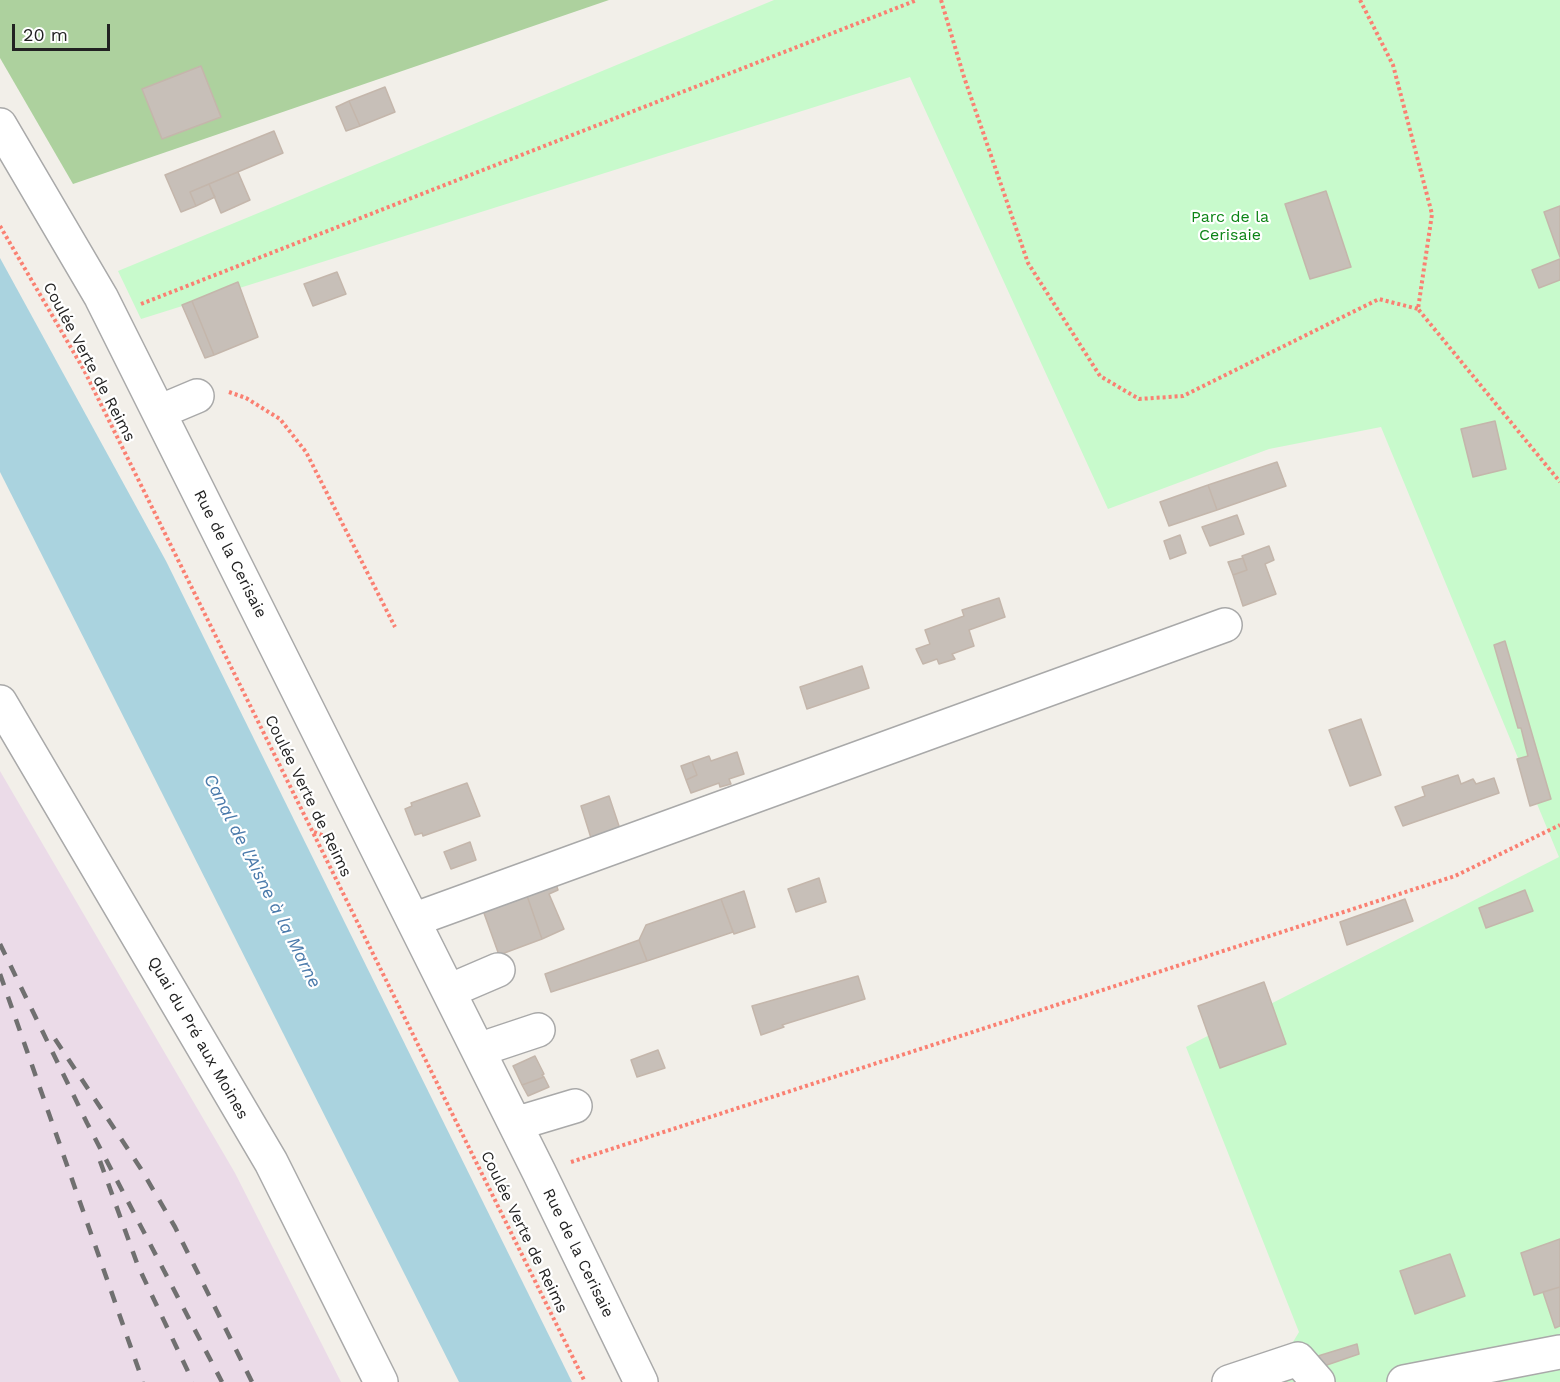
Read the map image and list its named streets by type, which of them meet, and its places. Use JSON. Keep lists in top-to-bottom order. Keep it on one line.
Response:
{"streets":{"street":["Rue de la Cerisaie","Quai du Pré aux Moines"],"path":["Coulée Verte de Reims"]},"water":["Canal de l'Aisne à la Marne"],"parks":["Parc de la Cerisaie"],"scale_bar":"20 m"}
